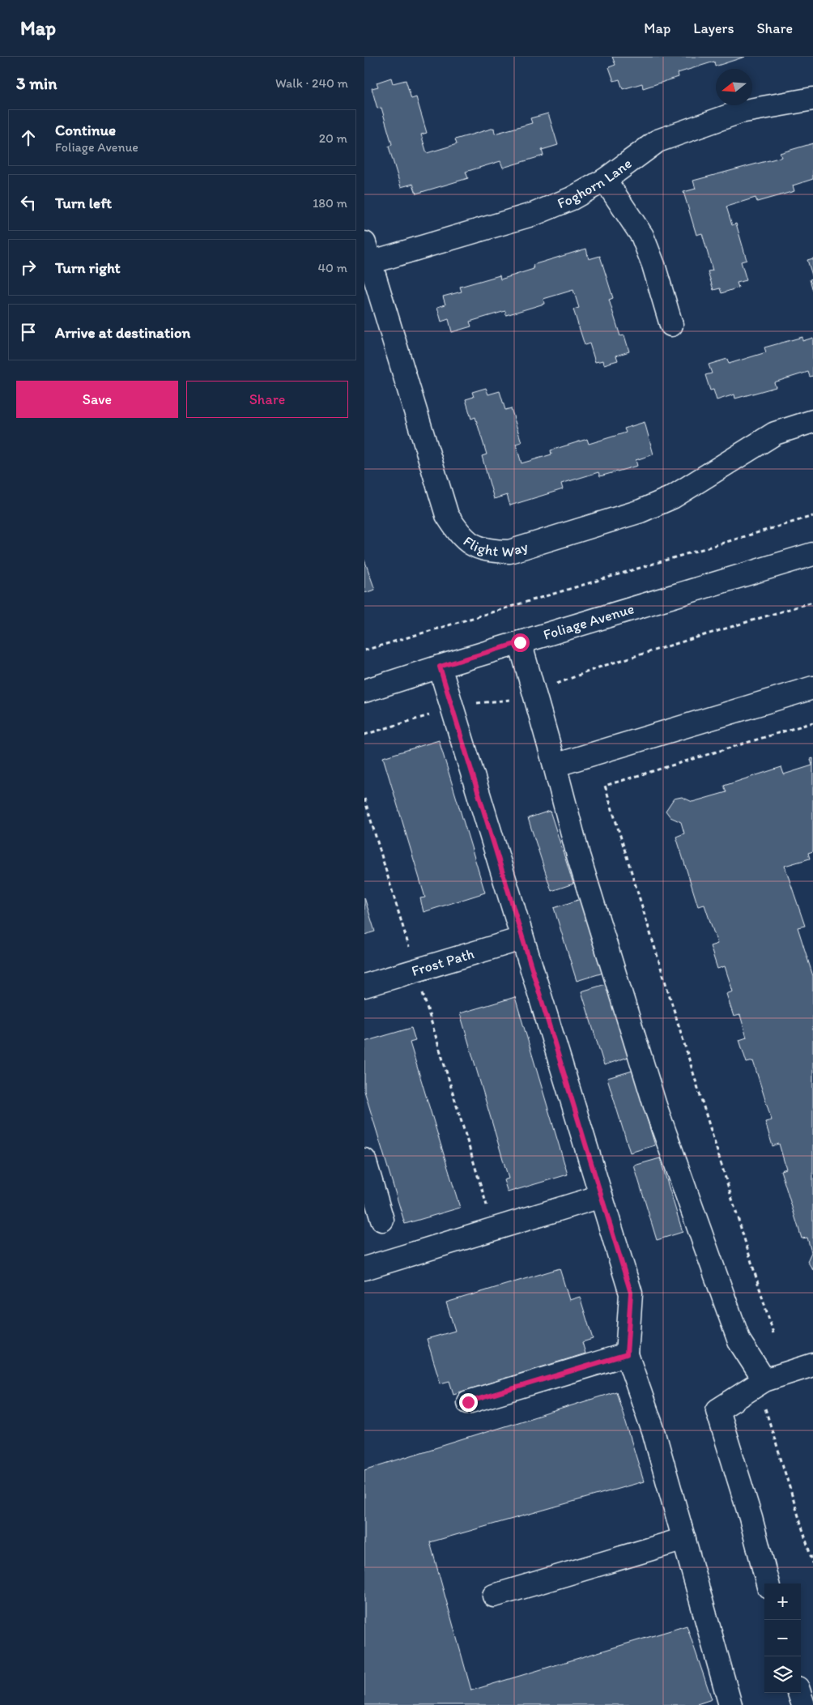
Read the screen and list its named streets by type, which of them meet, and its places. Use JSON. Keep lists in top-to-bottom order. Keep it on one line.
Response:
{"streets":{"street":["Foghorn Lane","Flight Way","Foliage Avenue","Frost Path"]},"crossings":[["Foghorn Lane","Flight Way"]],"north":"left","page":{"header":"Map","nav":["Map","Layers","Share"],"heading":["3 min","Walk · 240 m"],"list":[["Continue","Foliage Avenue","20 m"],["Turn left","180 m"],["Turn right","40 m"],"Arrive at destination"],"buttons":["Save","Share"],"map_buttons":["+","−"]}}
